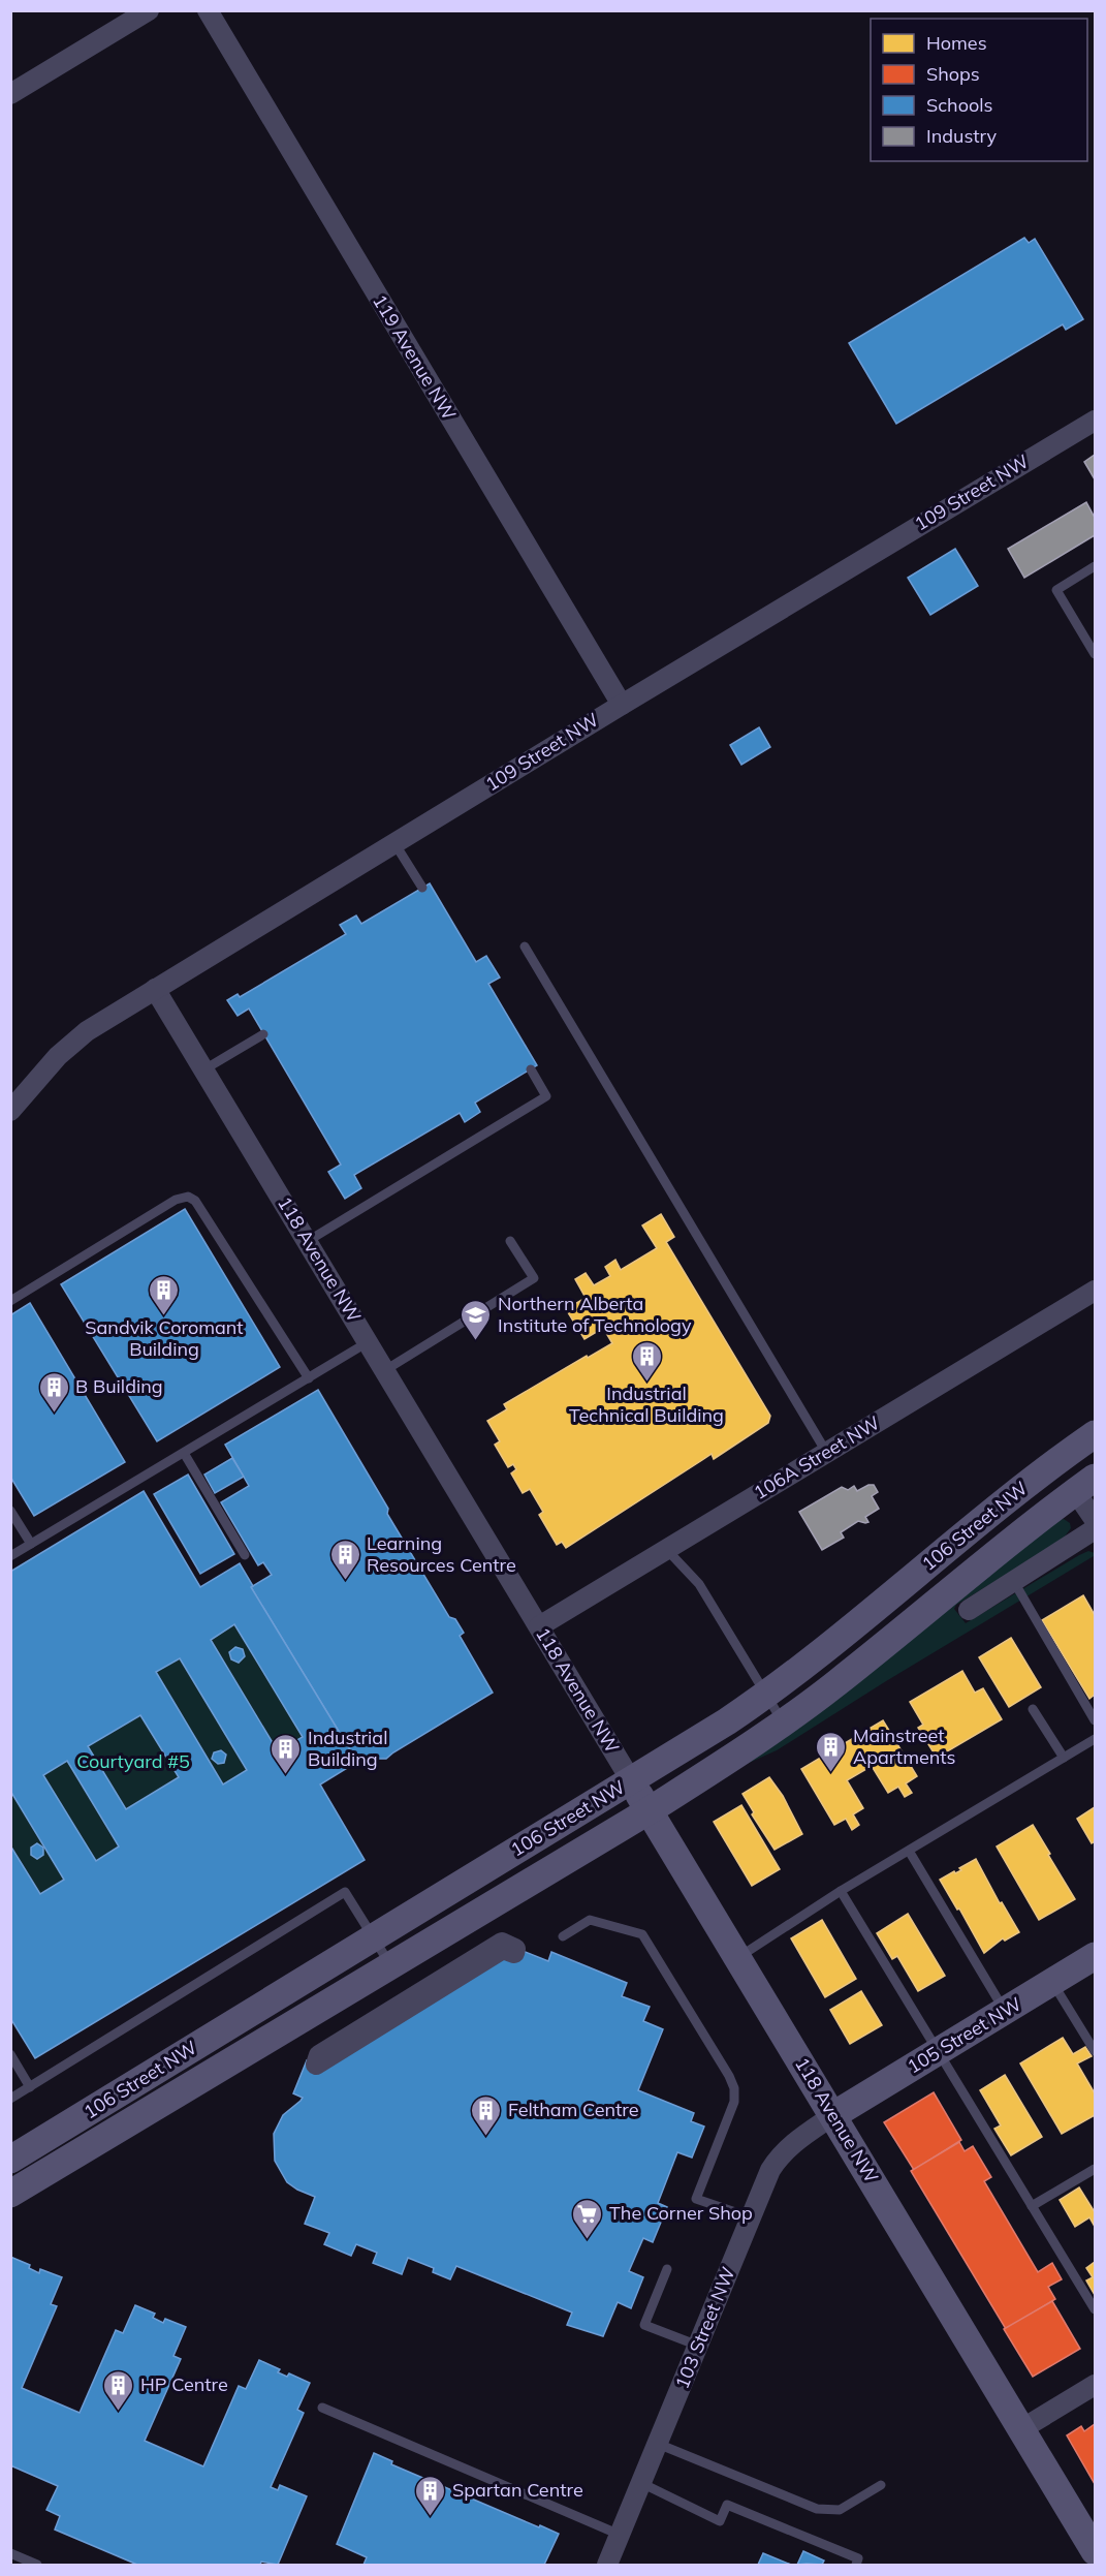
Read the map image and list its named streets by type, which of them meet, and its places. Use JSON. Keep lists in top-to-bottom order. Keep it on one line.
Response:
{"streets":{"main road":["118 Avenue NW","106 Street NW","105 Street NW"],"street":["119 Avenue NW","109 Street NW","106A Street NW","103 Street NW"]},"crossings":[["119 Avenue NW","109 Street NW"],["109 Street NW","118 Avenue NW"],["118 Avenue NW","106A Street NW"],["118 Avenue NW","106 Street NW"],["118 Avenue NW","105 Street NW"],["118 Avenue NW","103 Street NW"],["105 Street NW","103 Street NW"]],"parks":["Courtyard #5"],"places":{"building":["Sandvik Coromant Building","Industrial Technical Building","B Building","Learning Resources Centre","Mainstreet Apartments","Industrial Building","Feltham Centre","HP Centre","Spartan Centre"],"school or university":["Northern Alberta Institute of Technology"],"supermarket":["The Corner Shop"]},"legend":["Homes","Shops","Schools","Industry"]}
